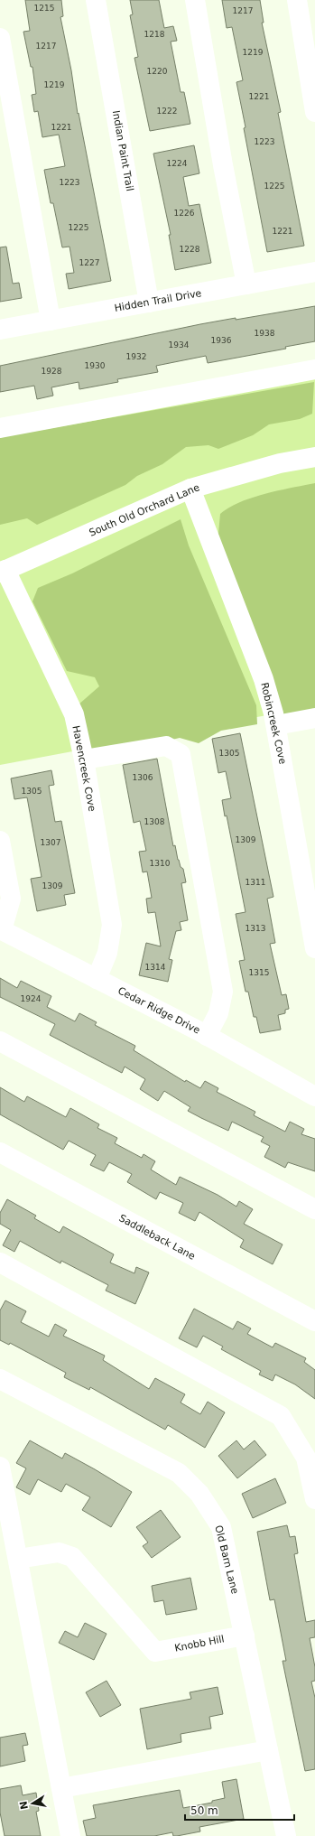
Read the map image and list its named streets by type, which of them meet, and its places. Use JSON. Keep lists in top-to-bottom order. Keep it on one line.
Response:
{"streets":{"street":["Indian Paint Trail","Hidden Trail Drive","South Old Orchard Lane","Robincreek Cove","Havencreek Cove","Cedar Ridge Drive","Saddleback Lane","Old Barn Lane","Knobb Hill"]},"crossings":[["Indian Paint Trail","Hidden Trail Drive"],["South Old Orchard Lane","Robincreek Cove"],["South Old Orchard Lane","Havencreek Cove"],["Havencreek Cove","Cedar Ridge Drive"],["Old Barn Lane","Knobb Hill"]],"house_numbers":["1215","1217","1218","1217","1219","1220","1219","1221","1222","1221","1223","1224","1223","1225","1226","1225","1221","1228","1227","1938","1936","1934","1932","1930","1928","1305","1306","1305","1308","1309","1307","1310","1311","1309","1313","1314","1315","1924"],"scale_bar":"50 m","north":"left"}
